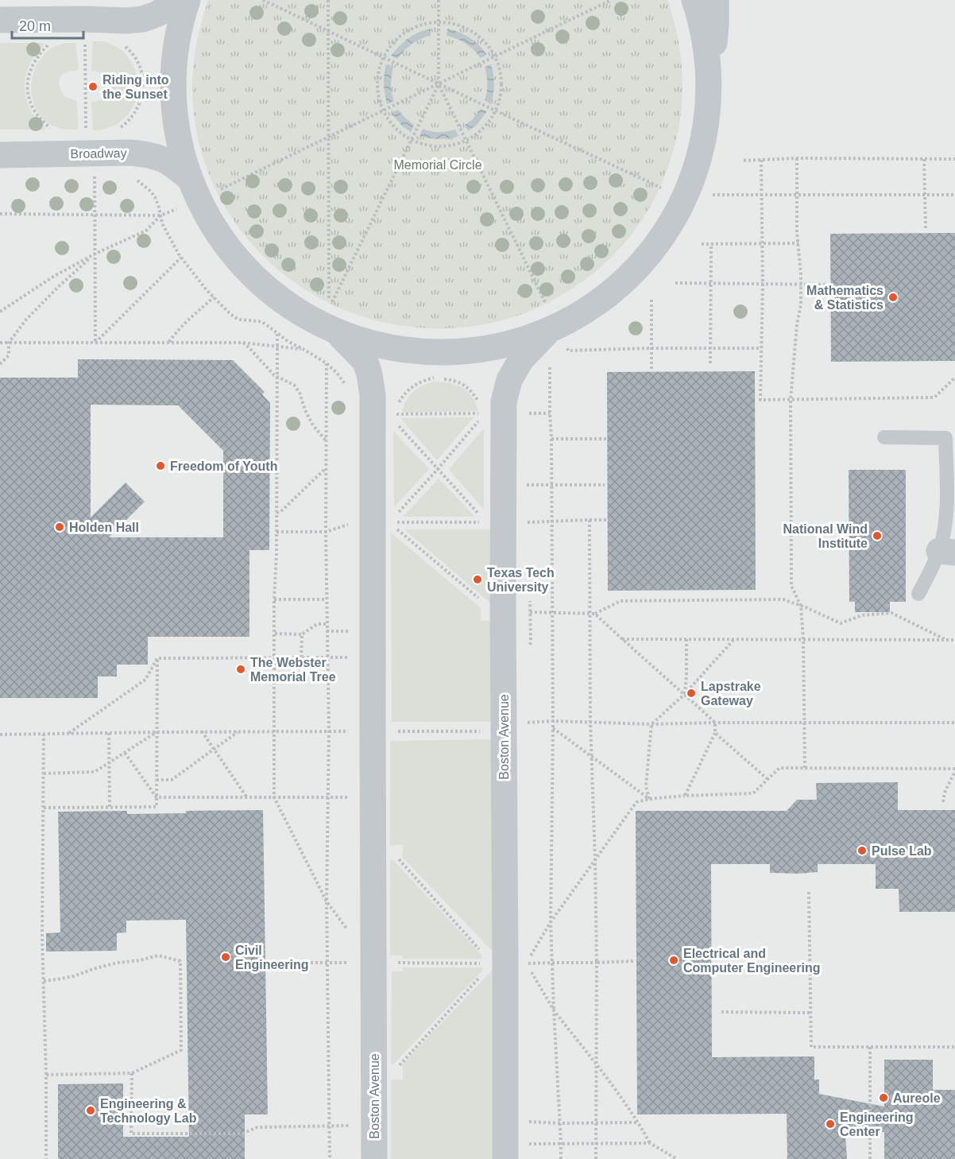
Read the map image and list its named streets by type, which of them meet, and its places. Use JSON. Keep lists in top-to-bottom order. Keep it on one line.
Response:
{"streets":{"street":["Broadway","Boston Avenue"]},"parks":["Memorial Circle"],"places":["Riding into the Sunset","Mathematics & Statistics","Freedom of Youth","Holden Hall","National Wind Institute","Texas Tech University","The Webster Memorial Tree","Lapstrake Gateway","Pulse Lab","Civil Engineering","Electrical and Computer Engineering","Aureole","Engineering & Technology Lab","Engineering Center"],"scale_bar":"20 m"}
